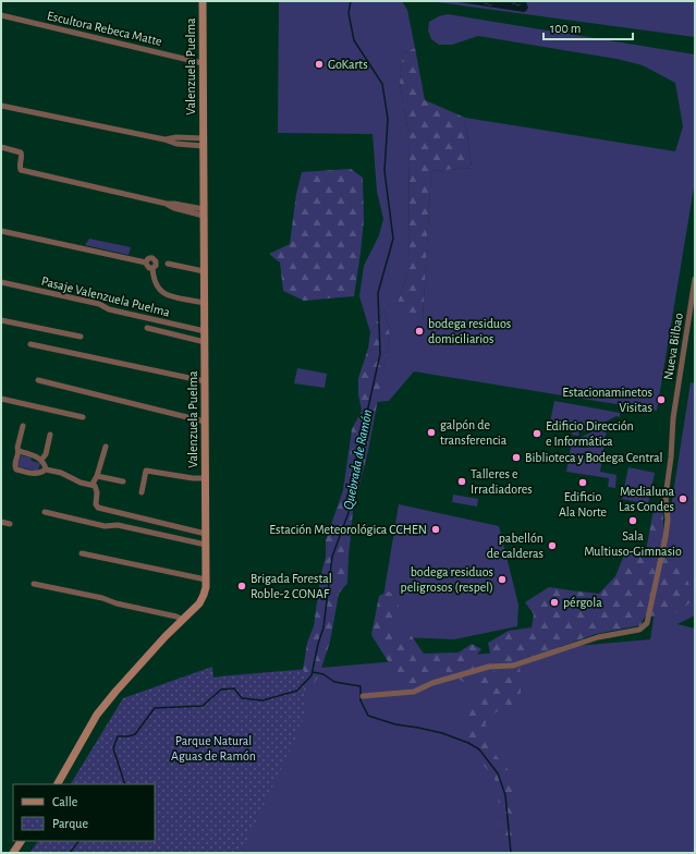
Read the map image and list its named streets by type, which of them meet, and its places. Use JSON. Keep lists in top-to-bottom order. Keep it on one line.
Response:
{"streets":{"street":["Escultora Rebeca Matte","Valenzuela Puelma","Pasaje Valenzuela Puelma","Nueva Bilbao"]},"crossings":[["Escultora Rebeca Matte","Valenzuela Puelma"],["Valenzuela Puelma","Pasaje Valenzuela Puelma"]],"water":["Quebrada de Ramón"],"parks":["Parque Natural Aguas de Ramón"],"places":["GoKarts","bodega residuos domiciliarios","Estacionaminetos Visitas","galpón de transferencia","Edificio Dirección e Informática","Biblioteca y Bodega Central","Talleres e Irradiadores","Edificio Ala Norte","Medialuna Las Condes","Sala Multiuso-Gimnasio","Estación Meteorológica CCHEN","pabellón de calderas","bodega residuos peligrosos (respel)","Brigada Forestal Roble-2 CONAF","pérgola"],"legend":["Calle","Parque"],"scale_bar":"100 m"}
